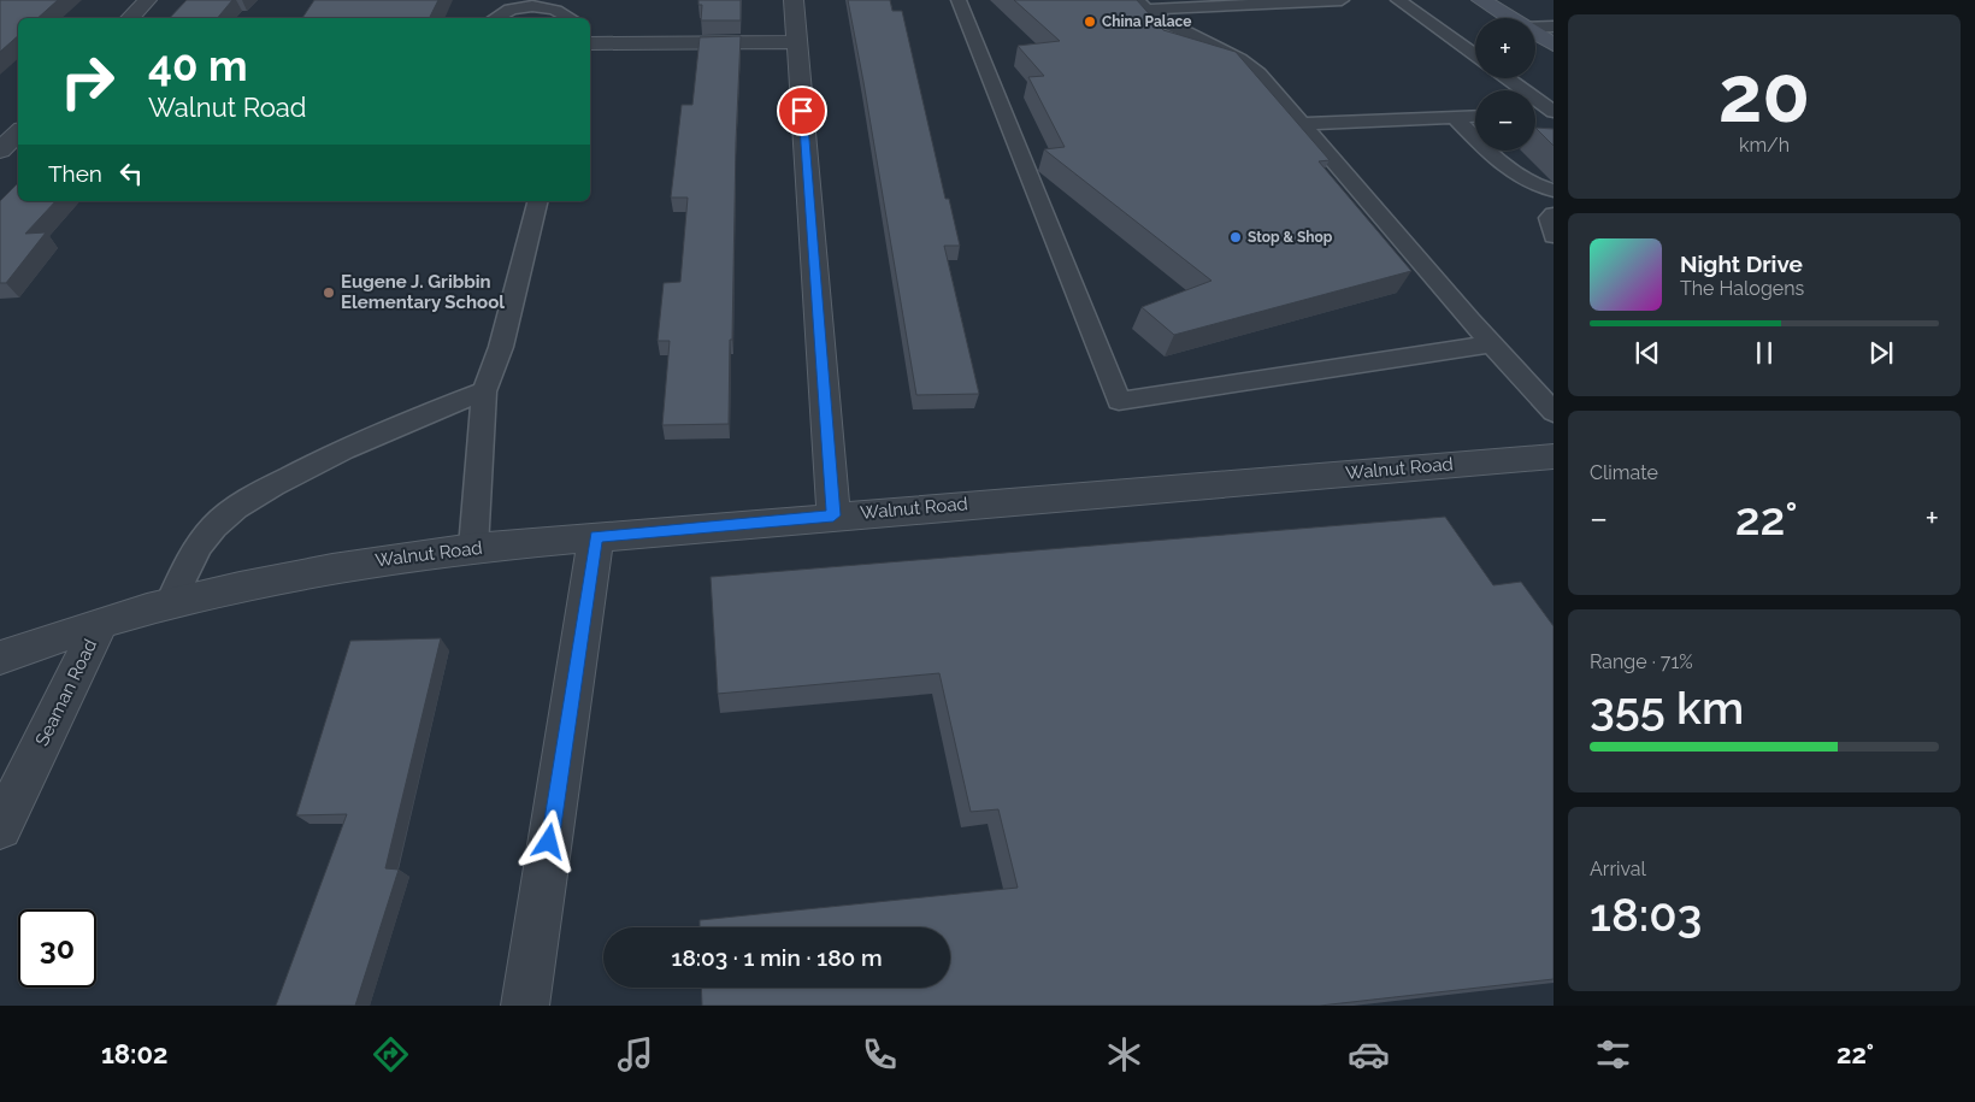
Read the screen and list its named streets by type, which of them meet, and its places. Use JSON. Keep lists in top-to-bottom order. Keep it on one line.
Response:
{"streets":{"street":["Walnut Road","Seaman Road"]},"crossings":[["Walnut Road","Seaman Road"]],"places":["China Palace","Stop & Shop","Eugene J. Gribbin Elementary School"],"page":{"tile":[["20","km/h"],"Climate",["Range · 71%","355 km"],["Arrival","18:03"]],"map_buttons":["+","−"],"turn":["40 m","Walnut Road"],"then":"Then","song":["Night Drive","The Halogens"],"heat":["−","22°","+"],"limit":"30","trip":"18:03 · 1 min · 180 m","tabs":["18:02","22°"]}}
